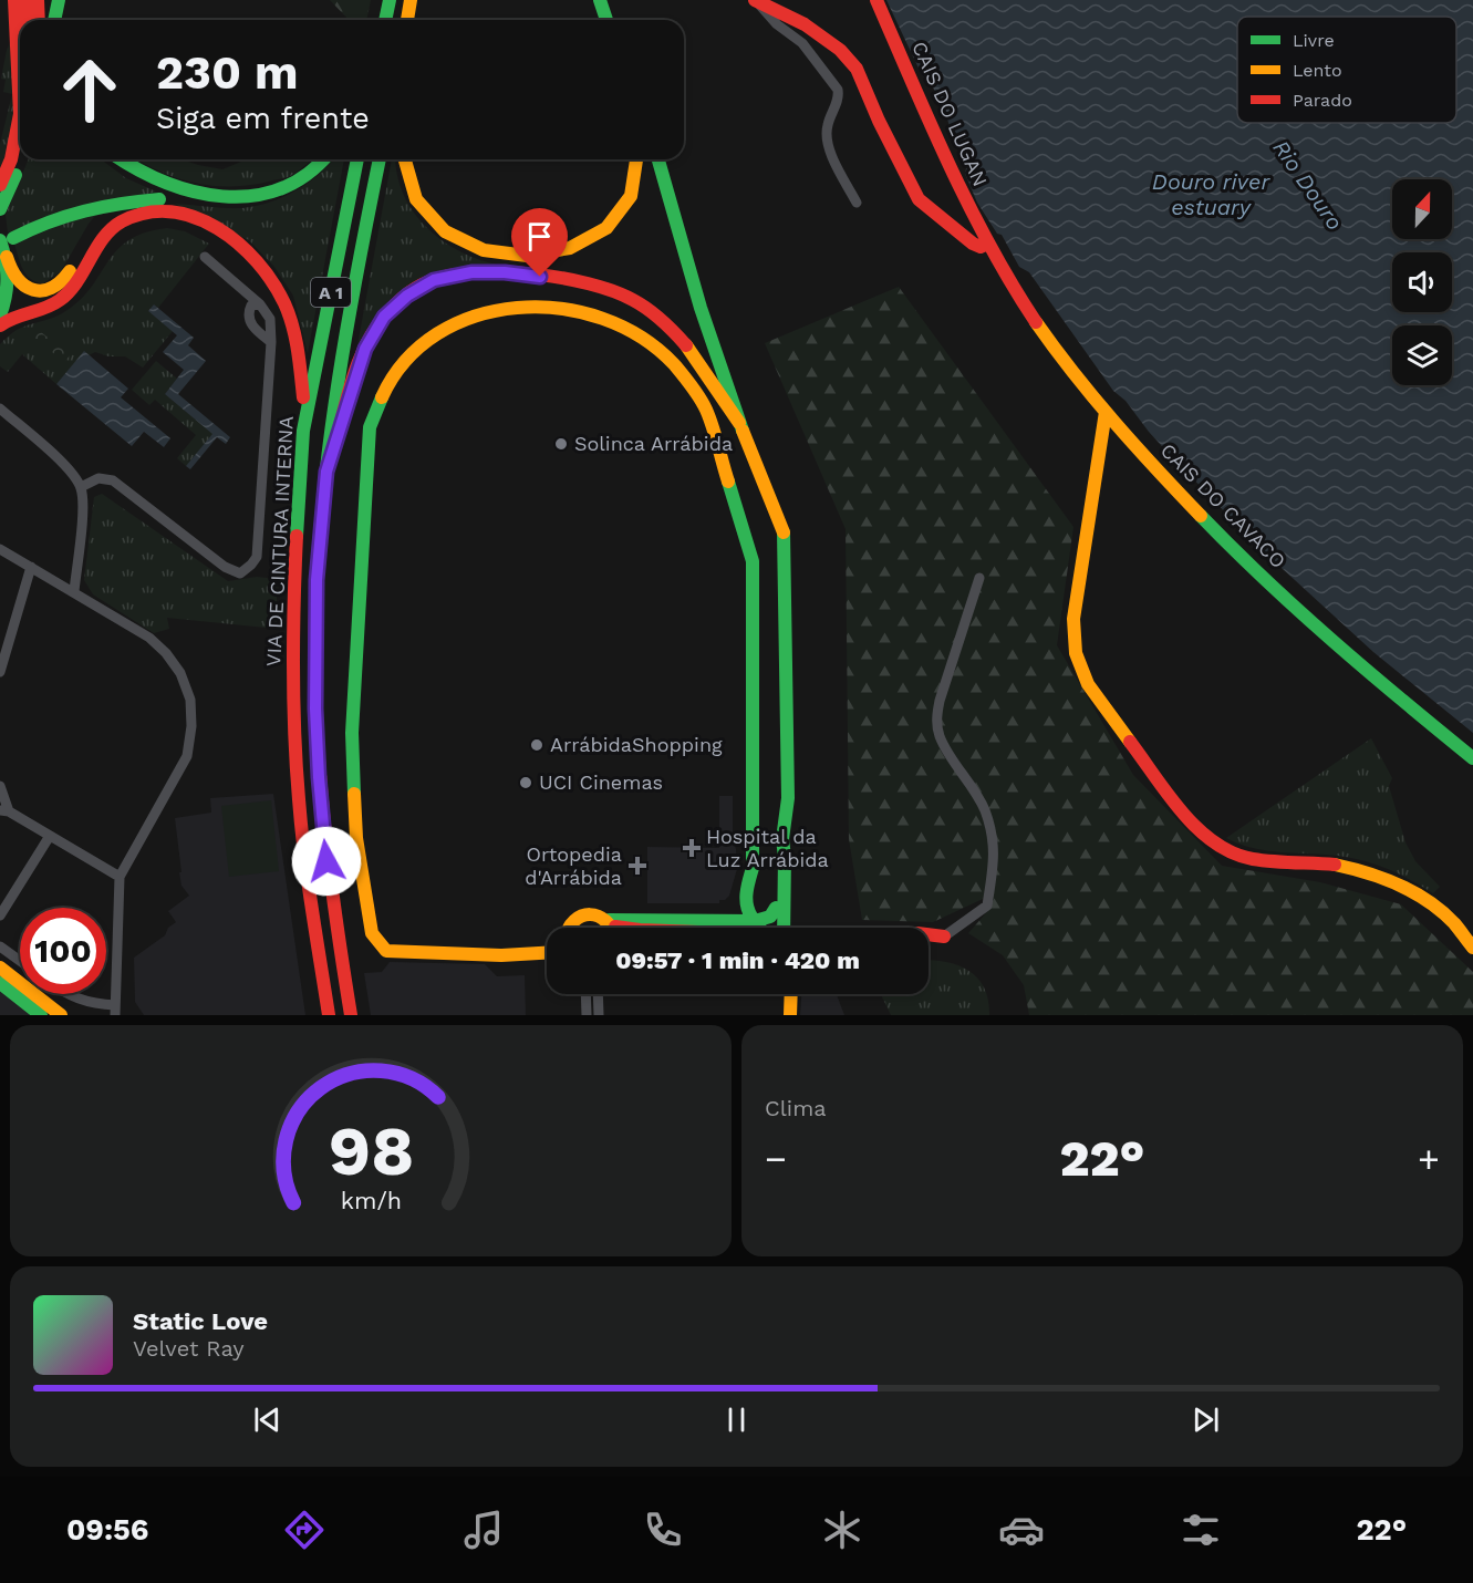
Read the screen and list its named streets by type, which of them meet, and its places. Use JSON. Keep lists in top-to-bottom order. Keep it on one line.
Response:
{"streets":{"main road":["CAIS DO LUGAN","A 1","CAIS DO CAVACO","VIA DE CINTURA INTERNA"]},"crossings":[["CAIS DO LUGAN","CAIS DO CAVACO"]],"water":["Douro river estuary","Rio Douro"],"places":{"other":["Solinca Arrábida","ArrábidaShopping","UCI Cinemas"],"health":["Hospital da Luz Arrábida","Ortopedia d'Arrábida"]},"legend":["Livre","Lento","Parado"],"north":"top","page":{"turn":["230 m","Siga em frente"],"limit":"100","trip":"09:57 · 1 min · 420 m","tile":"Clima","heat":["−","22°","+"],"song":["Static Love","Velvet Ray"],"tabs":["09:56","22°"],"gauge":["98","km/h"]}}
